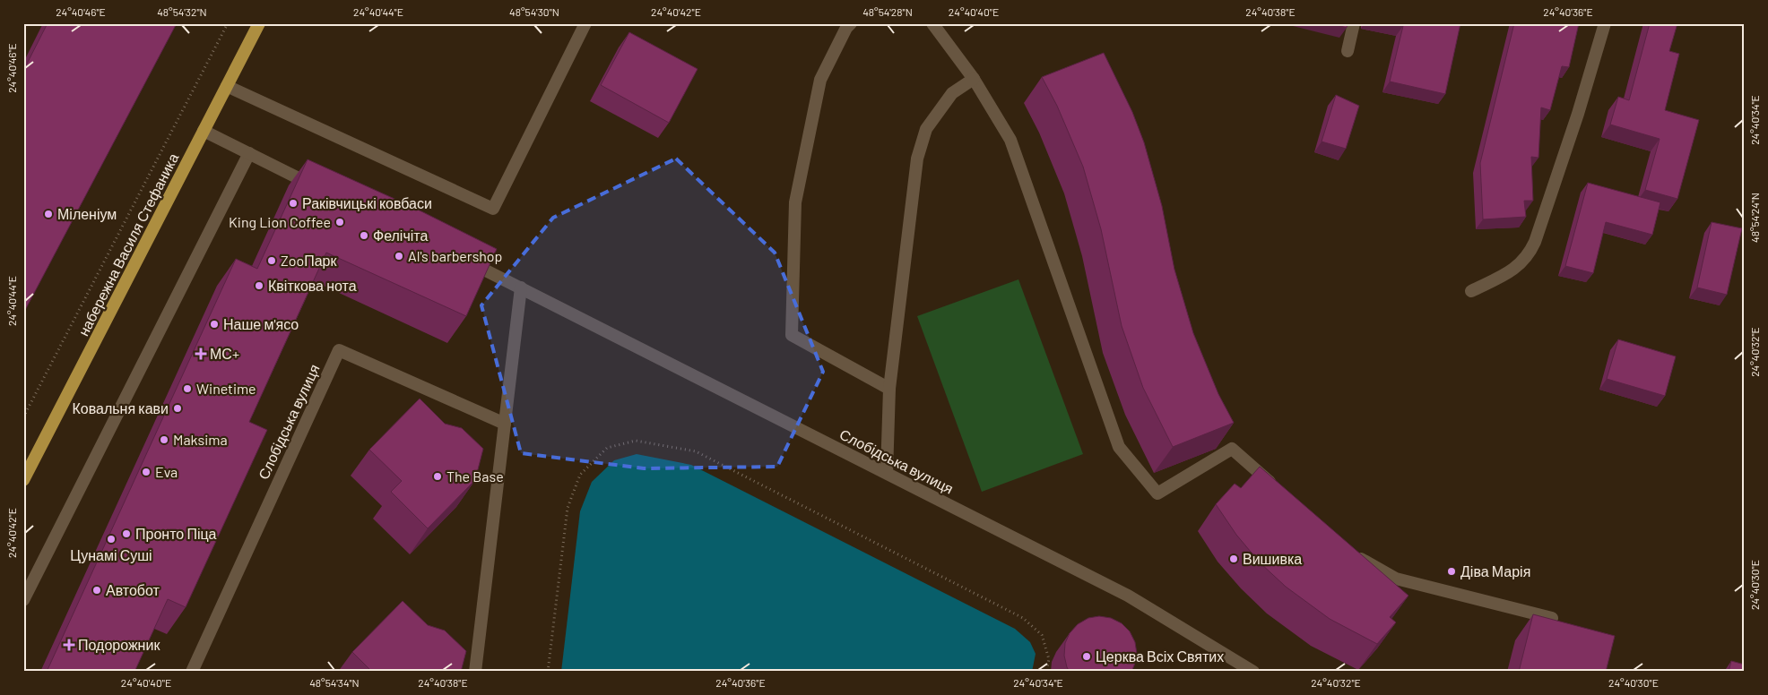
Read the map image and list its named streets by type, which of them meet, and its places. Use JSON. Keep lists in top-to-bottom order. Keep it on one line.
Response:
{"streets":{"main road":["набережна Василя Стефаника"],"street":["Слобідська вулиця"]},"places":{"other":["Раківчицькі ковбаси","Міленіум","King Lion Coffee","Фелічіта","Al's barbershop","ZooПарк","Квіткова нота","Наше м'ясо","Winetime","Ковальня кави","Maksima","Eva","The Base","Пронто Піца","Цунамі Суші","Вишивка","Діва Марія","Автобот","Церква Всіх Святих"],"health":["МС+","Подорожник"]},"coordinates":["24°40'46\"E","48°54'32\"N","24°40'44\"E","48°54'30\"N","24°40'42\"E","48°54'28\"N","24°40'40\"E","24°40'38\"E","24°40'36\"E","24°40'34\"E","48°54'24\"N","24°40'32\"E","24°40'30\"E","48°54'34\"N"]}
